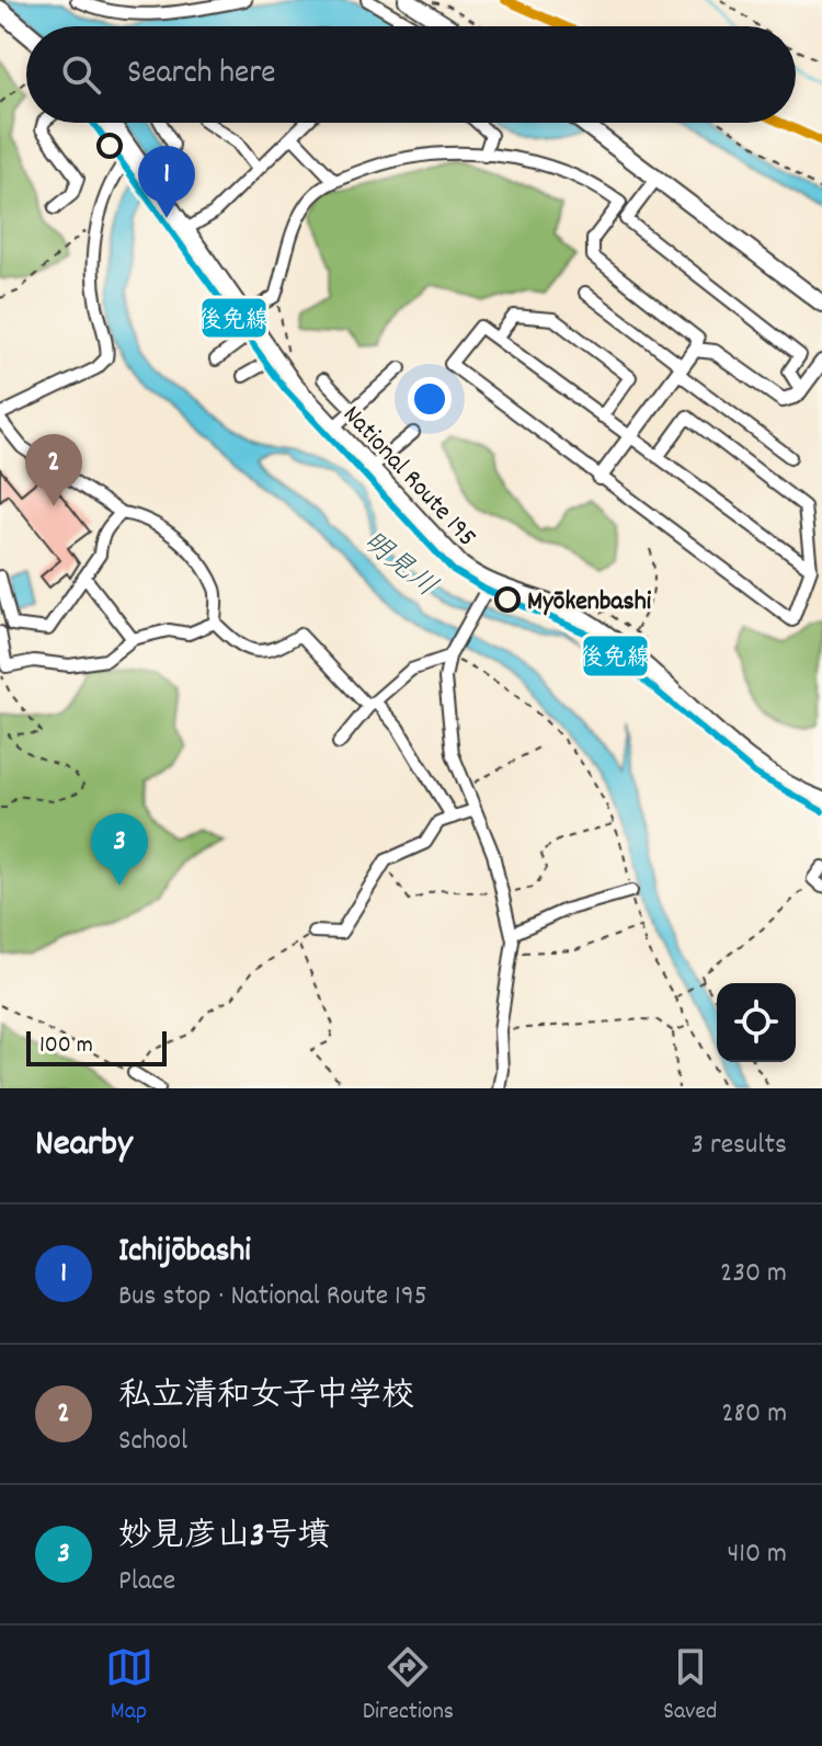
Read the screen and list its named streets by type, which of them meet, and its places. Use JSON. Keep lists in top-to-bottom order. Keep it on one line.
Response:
{"streets":{"highway":["National Route 195"]},"water":["明見川"],"places":["Myōkenbashi"],"lines":["transit line 後免線"],"scale_bar":"100 m","page":{"search":"Search here","pins":["1","2","3"],"scale":"100 m","heading":["Nearby","3 results"],"list":[{"mark":"1","name":"Ichijōbashi","note":"Bus stop · National Route 195","value":"230 m"},{"mark":"2","name":"私立清和女子中学校","note":"School","value":"280 m"},{"mark":"3","name":"妙見彦山3号墳","note":"Place","value":"410 m"}],"nav":["Map","Directions","Saved"]}}
